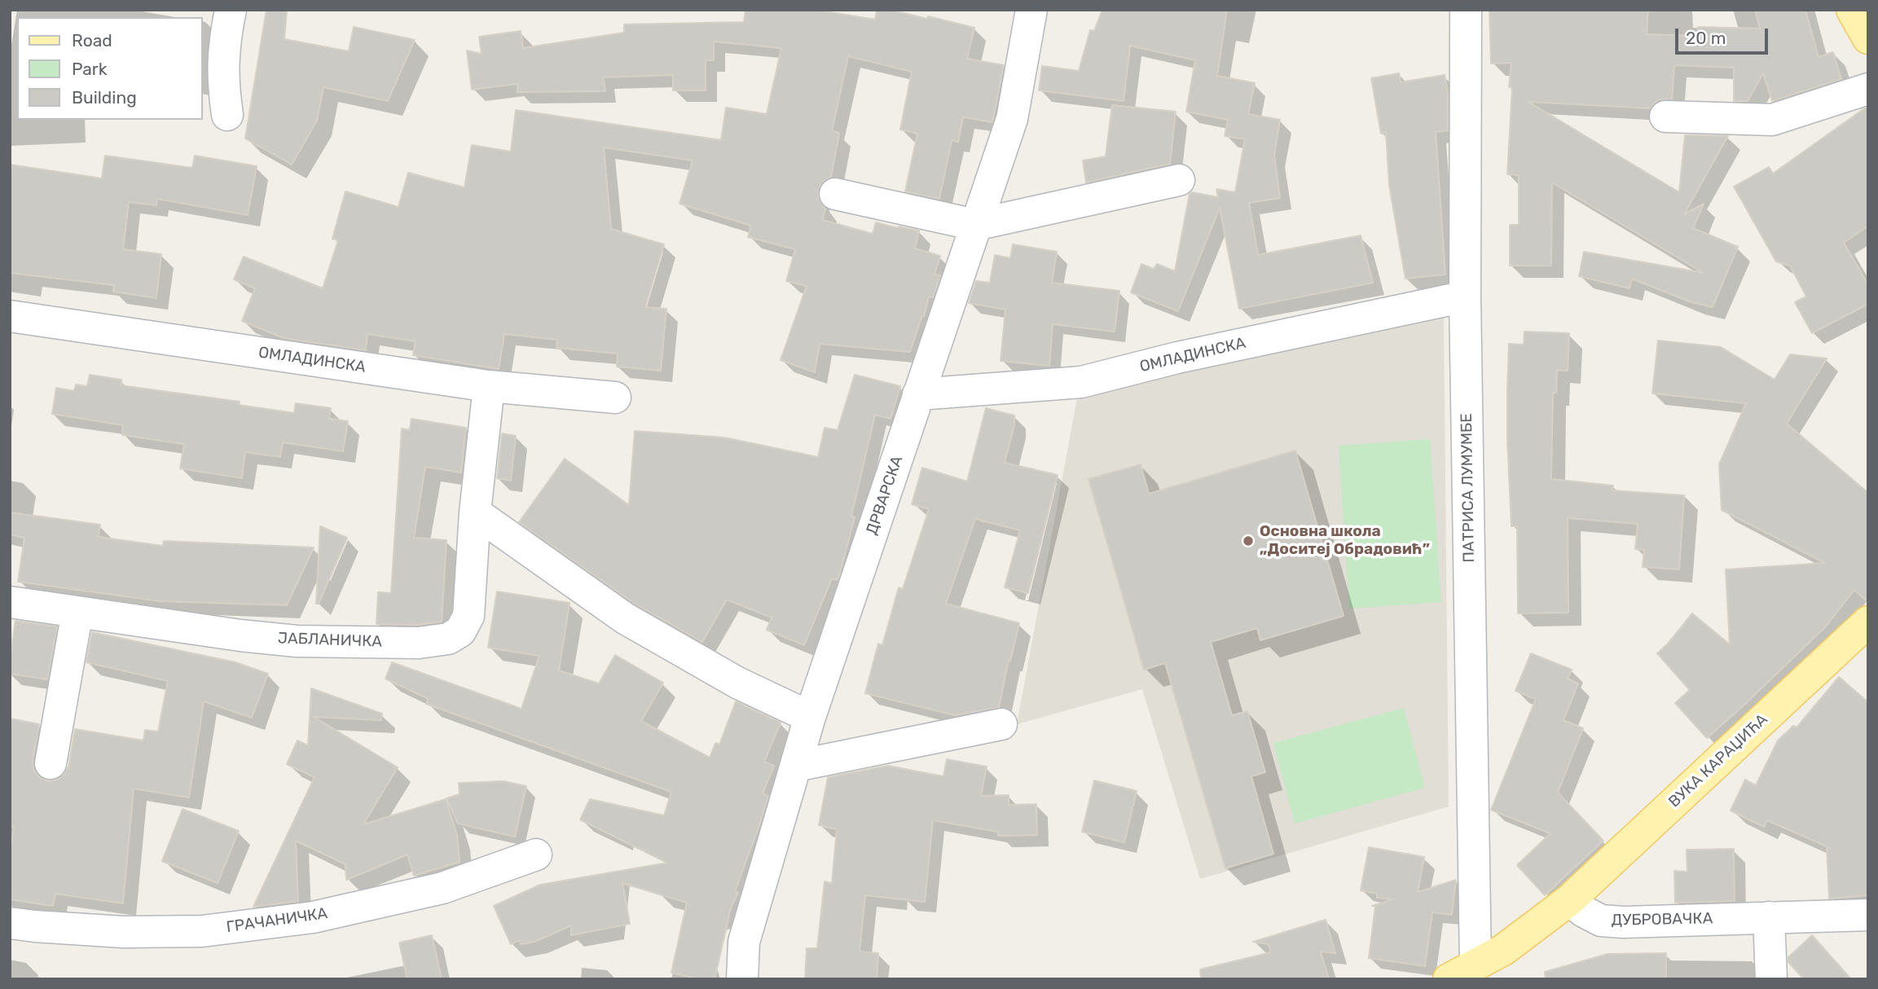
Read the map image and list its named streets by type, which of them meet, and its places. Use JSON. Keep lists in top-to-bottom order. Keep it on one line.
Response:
{"streets":{"main road":["ВУКА КАРАЏИЋА"],"street":["ОМЛАДИНСКА","ПАТРИСА ЛУМУМБЕ","ДРВАРСКА","ЈАБЛАНИЧКА","ДУБРОВАЧКА","ГРАЧАНИЧКА"]},"crossings":[["ОМЛАДИНСКА","ПАТРИСА ЛУМУМБЕ"],["ОМЛАДИНСКА","ДРВАРСКА"],["ОМЛАДИНСКА","ЈАБЛАНИЧКА"],["ВУКА КАРАЏИЋА","ДУБРОВАЧКА"]],"places":["Основна школа „Доситеј Обрадовић”"],"legend":["Road","Park","Building"],"scale_bar":"20 m"}
